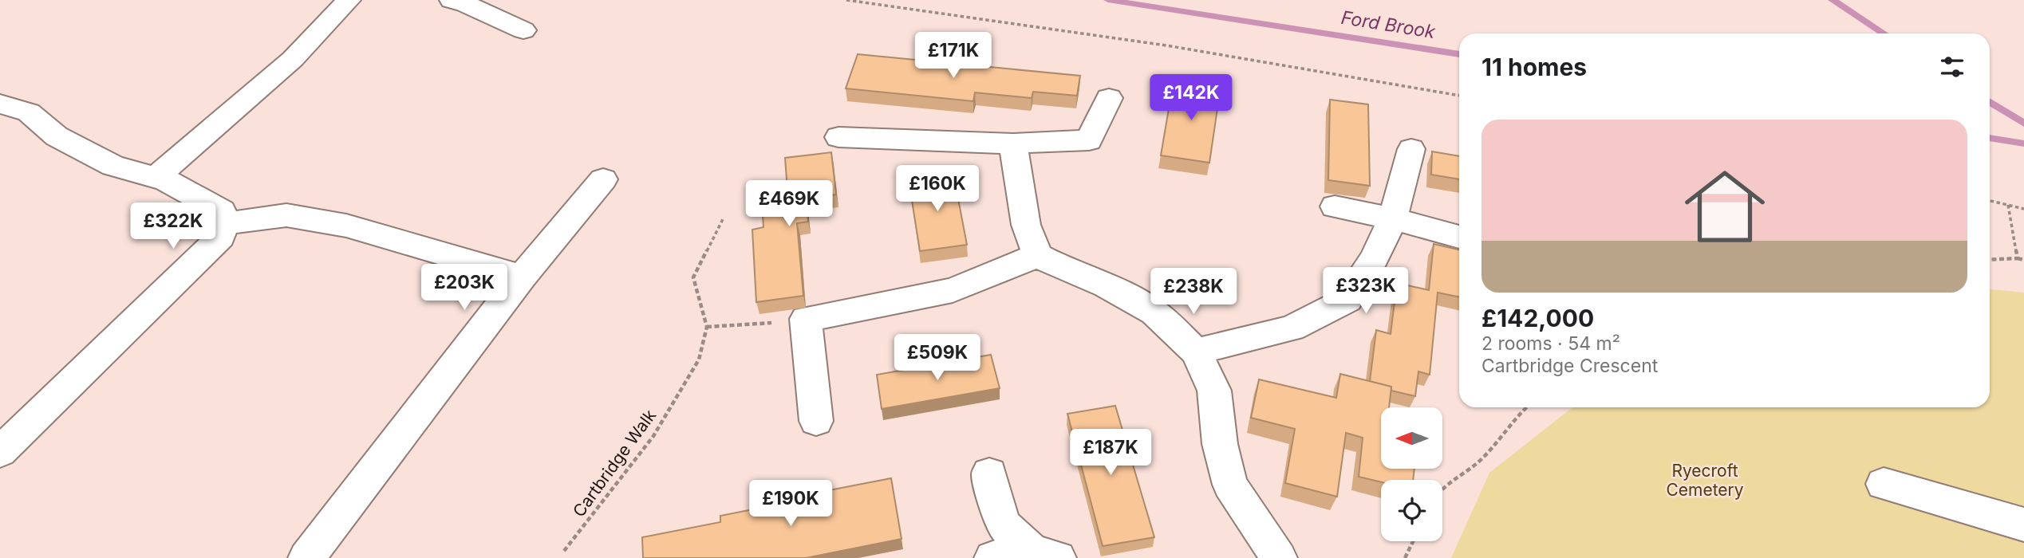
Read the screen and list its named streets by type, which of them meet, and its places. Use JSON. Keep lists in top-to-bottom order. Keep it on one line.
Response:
{"streets":{"path":["Cartbridge Walk"]},"water":["Ford Brook"],"parks":["Ryecroft Cemetery"],"north":"left","page":{"price":["£171K","£142K","£160K","£469K","£322K","£203K","£323K","£238K","£509K","£187K","£190K"],"heading":"11 homes","list":[{"name":"£142,000","note":"2 rooms · 54 m² · Cartbridge Crescent"}]}}
